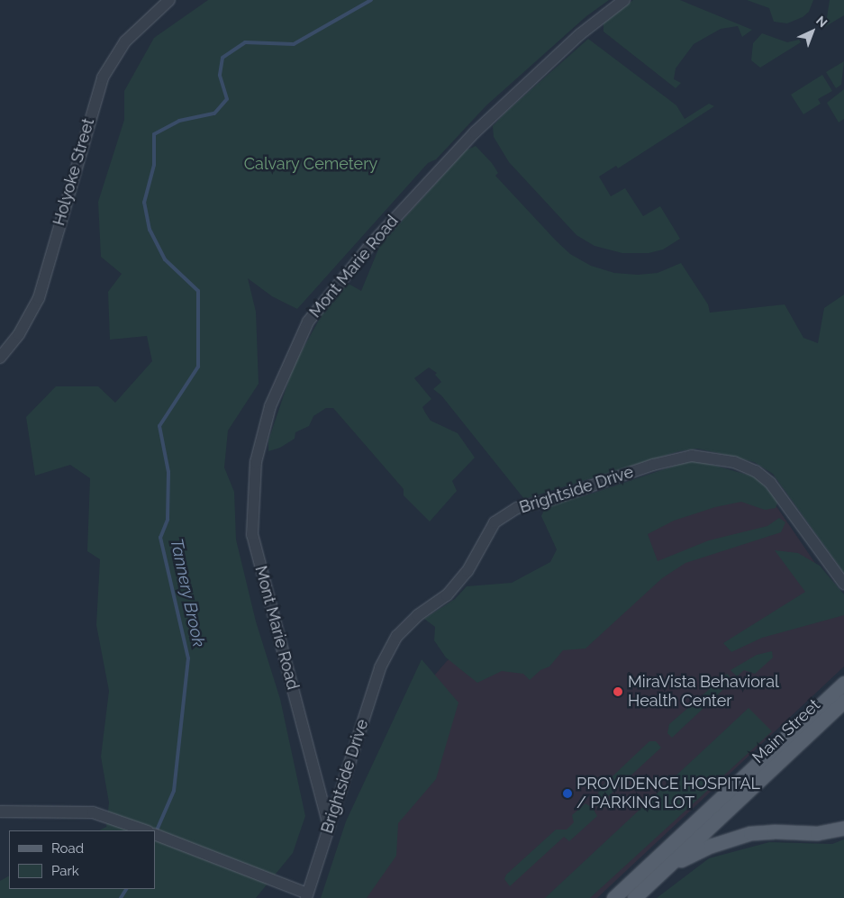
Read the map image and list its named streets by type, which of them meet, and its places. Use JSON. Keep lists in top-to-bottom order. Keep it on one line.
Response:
{"streets":{"main road":["Main Street"],"street":["Holyoke Street","Mont Marie Road","Brightside Drive"]},"crossings":[["Mont Marie Road","Brightside Drive"]],"water":["Tannery Brook"],"parks":["Calvary Cemetery"],"places":["MiraVista Behavioral Health Center","PROVIDENCE HOSPITAL / PARKING LOT"],"legend":["Road","Park"],"north":"top right"}
